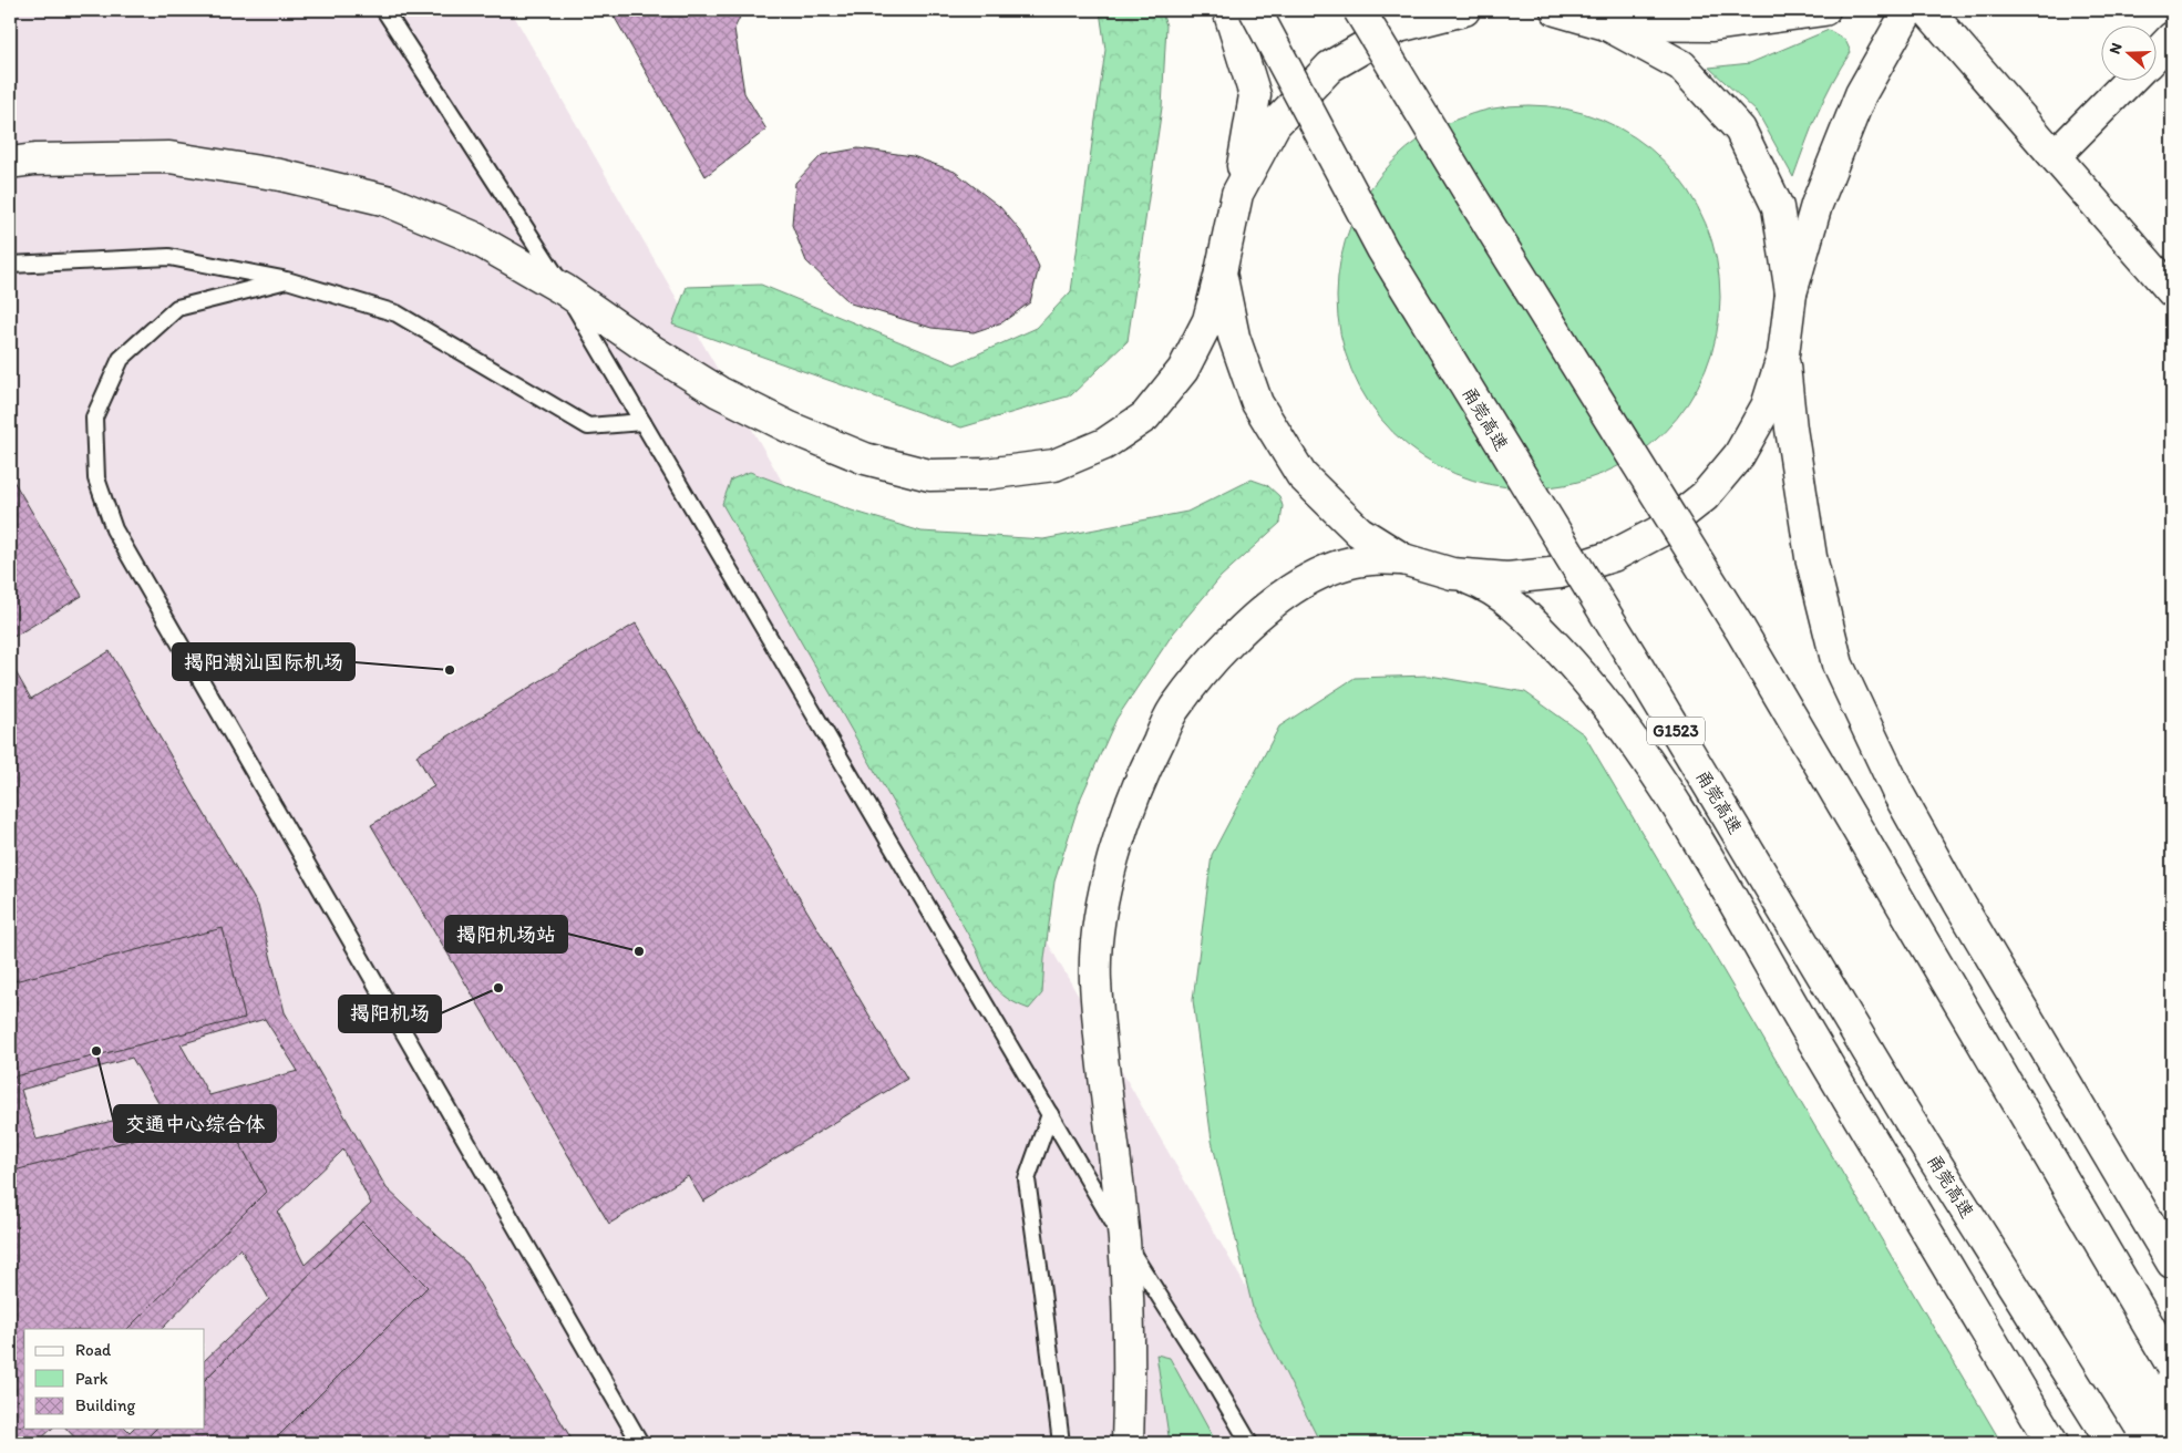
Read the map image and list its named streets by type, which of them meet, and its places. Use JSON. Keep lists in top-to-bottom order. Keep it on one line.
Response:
{"streets":{"main road":["甬莞高速","G1523"]},"places":["揭阳潮汕国际机场","揭阳机场站","揭阳机场","交通中心综合体"],"legend":["Road","Park","Building"],"north":"left"}
